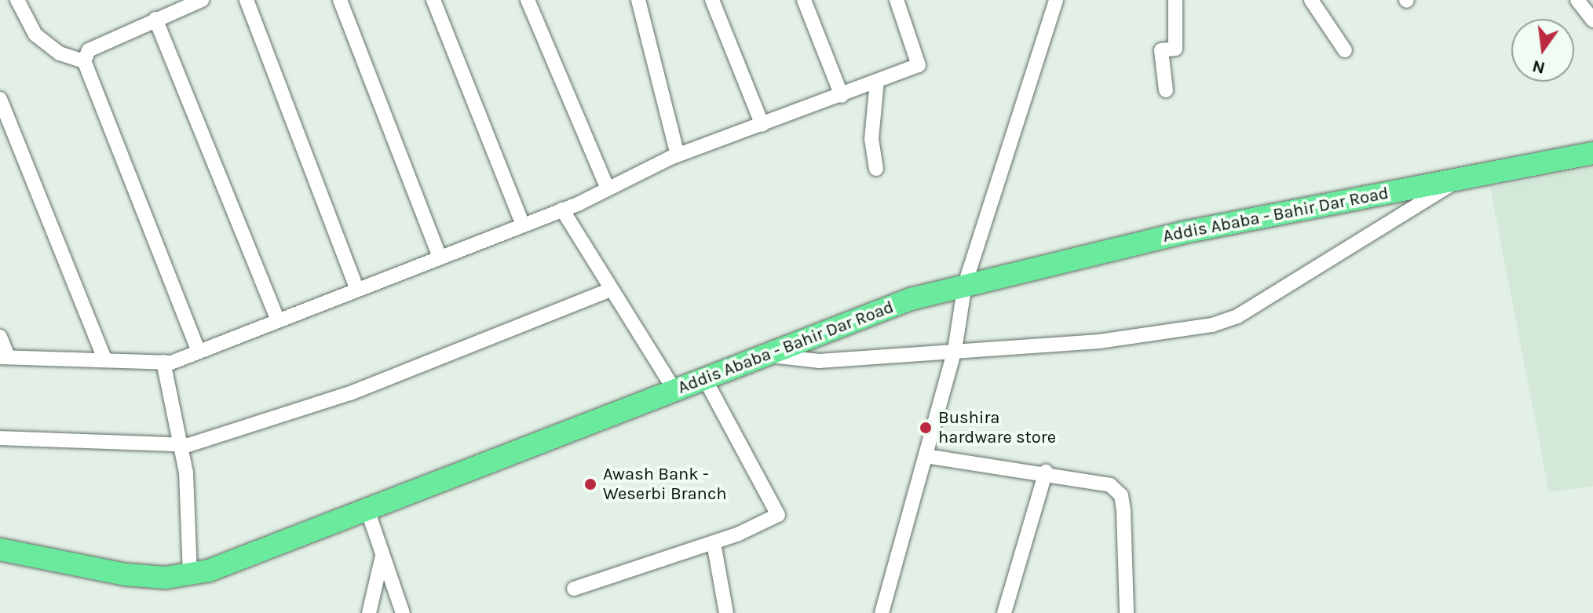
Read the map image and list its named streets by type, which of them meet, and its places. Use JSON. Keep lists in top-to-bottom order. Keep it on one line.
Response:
{"streets":{"highway":["Addis Ababa - Bahir Dar Road"]},"places":["Bushira hardware store","Awash Bank - Weserbi Branch"],"north":"bottom"}
